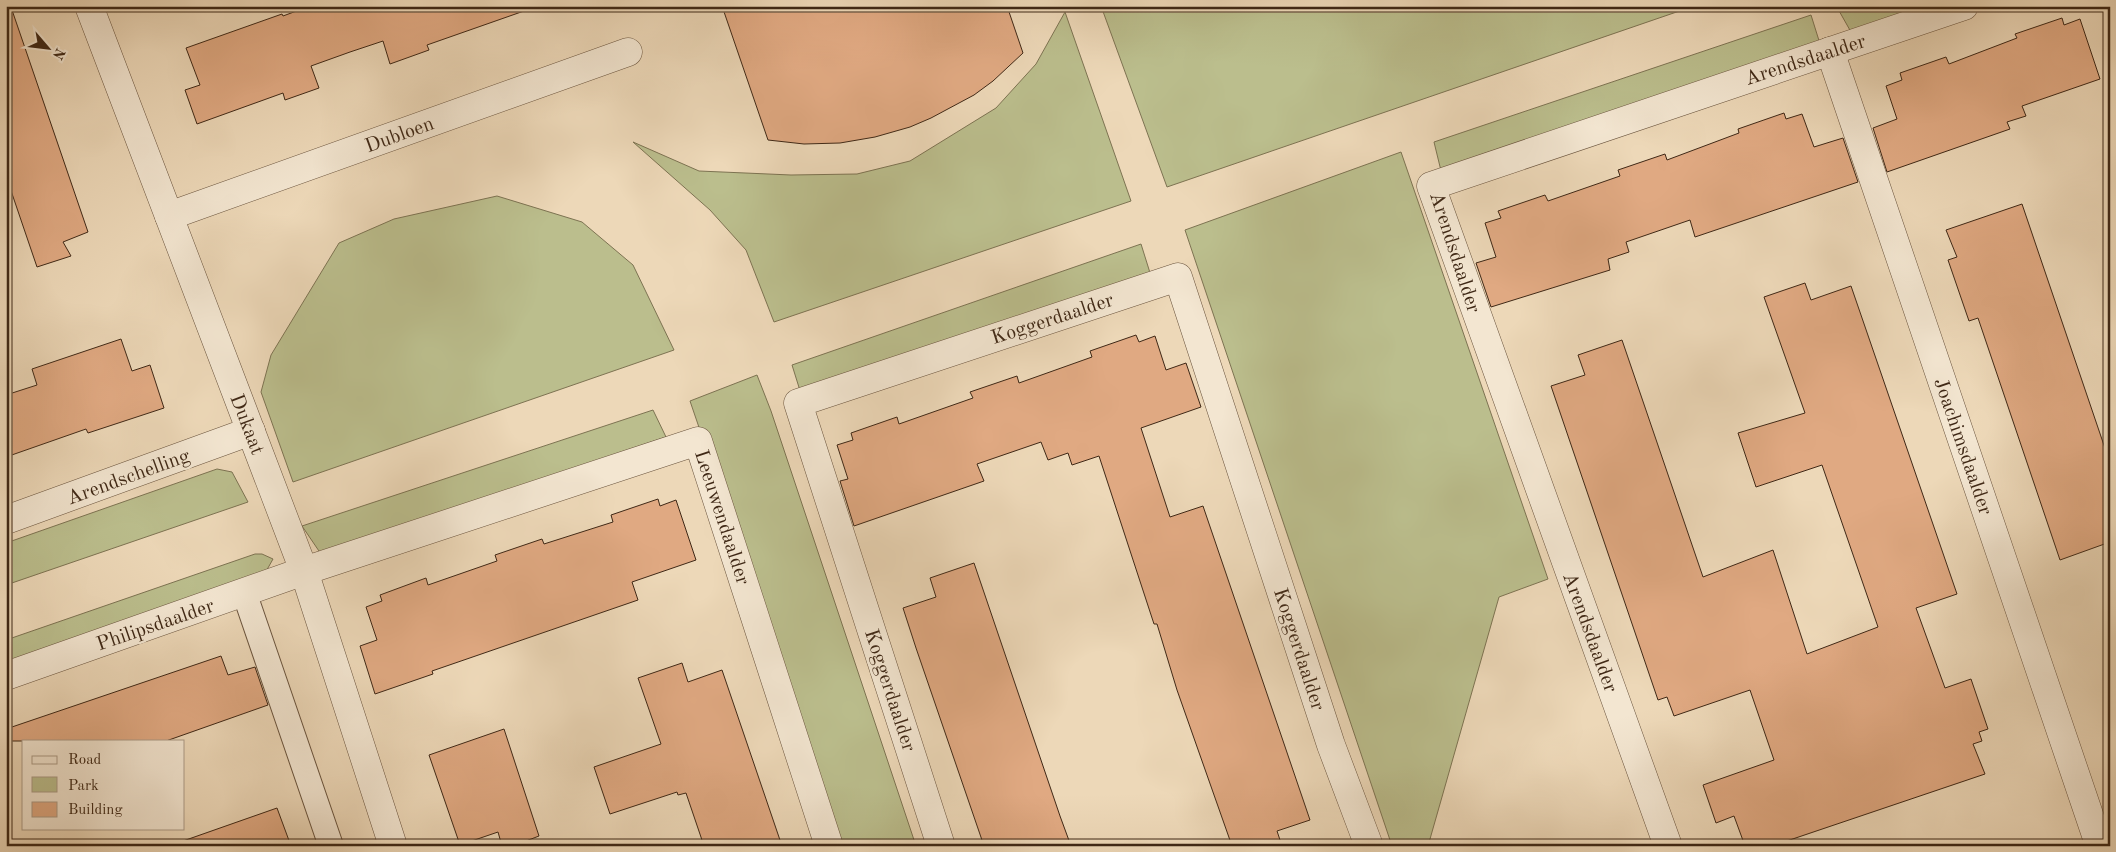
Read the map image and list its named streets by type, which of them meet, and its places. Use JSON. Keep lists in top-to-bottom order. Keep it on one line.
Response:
{"streets":{"street":["Arendsdaalder","Dubloen","Koggerdaalder","Dukaat","Joachimsdaalder","Arendschelling","Leeuwendaalder","Philipsdaalder"]},"crossings":[["Arendsdaalder","Joachimsdaalder"],["Dubloen","Dukaat"],["Dukaat","Arendschelling"],["Dukaat","Leeuwendaalder"],["Dukaat","Philipsdaalder"],["Leeuwendaalder","Philipsdaalder"]],"legend":["Road","Park","Building"],"north":"bottom right"}
